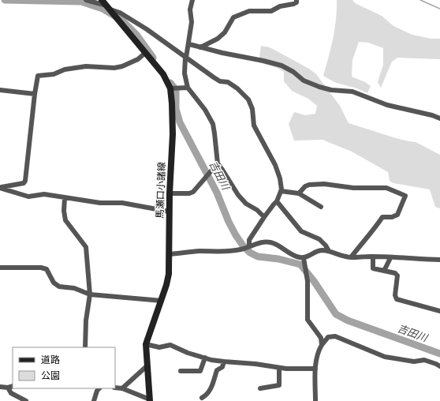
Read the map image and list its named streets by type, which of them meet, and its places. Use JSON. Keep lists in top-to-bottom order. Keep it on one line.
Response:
{"streets":{"main road":["馬瀬口小諸線"]},"water":["吉田川"],"legend":["道路","公園"]}
